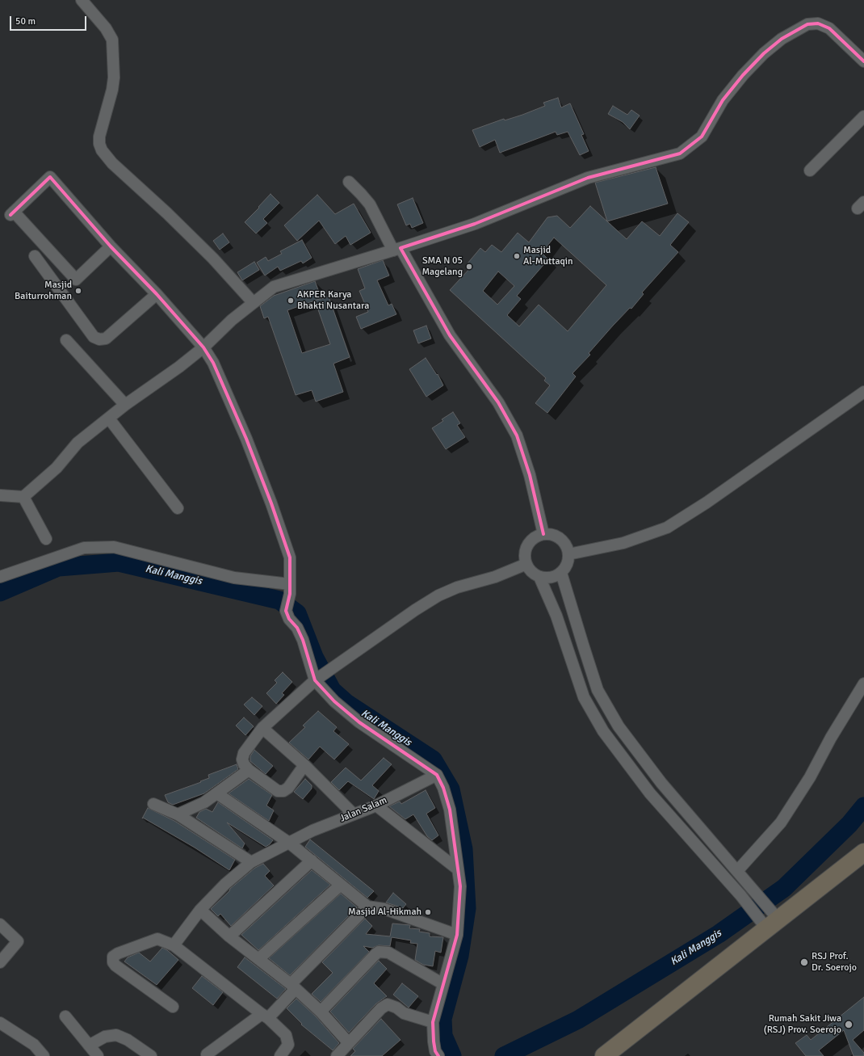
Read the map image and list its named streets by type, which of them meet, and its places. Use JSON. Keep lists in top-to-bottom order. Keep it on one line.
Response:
{"streets":{"street":["Jalan Salam"]},"water":["Kali Manggis"],"places":["Masjid Al-Muttaqin","SMA N 05 Magelang","Masjid Baiturrohman","AKPER Karya Bhakti Nusantara","Masjid Al-Hikmah","RSJ Prof. Dr. Soerojo","Rumah Sakit Jiwa (RSJ) Prov. Soerojo"],"scale_bar":"50 m"}
